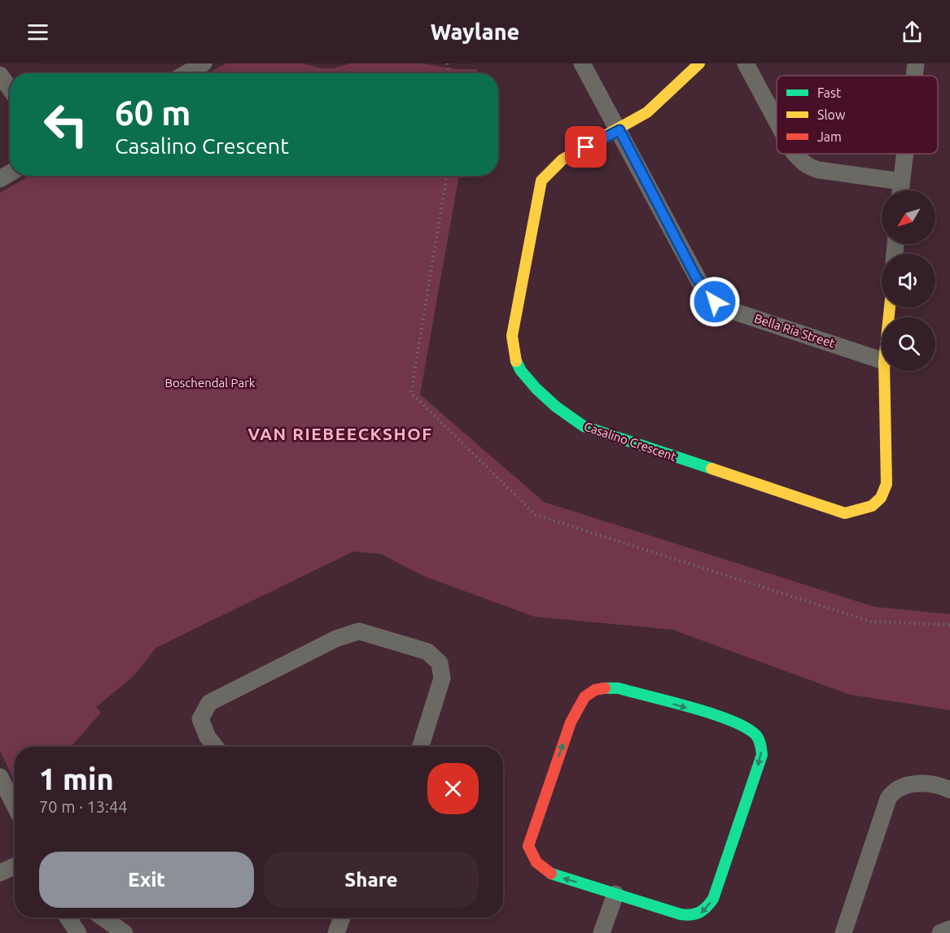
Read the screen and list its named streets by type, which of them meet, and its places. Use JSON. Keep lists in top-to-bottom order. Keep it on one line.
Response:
{"streets":{"street":["Bella Ria Street","Casalino Crescent"]},"crossings":[["Bella Ria Street","Casalino Crescent"]],"districts":["VAN RIEBEECKSHOF"],"parks":["Boschendal Park"],"legend":["Fast","Slow","Jam"],"north":"bottom left","page":{"header":"Waylane","turn":["60 m","Casalino Crescent"],"heading":["1 min","70 m · 13:44"],"buttons":["Exit","Share"]}}
